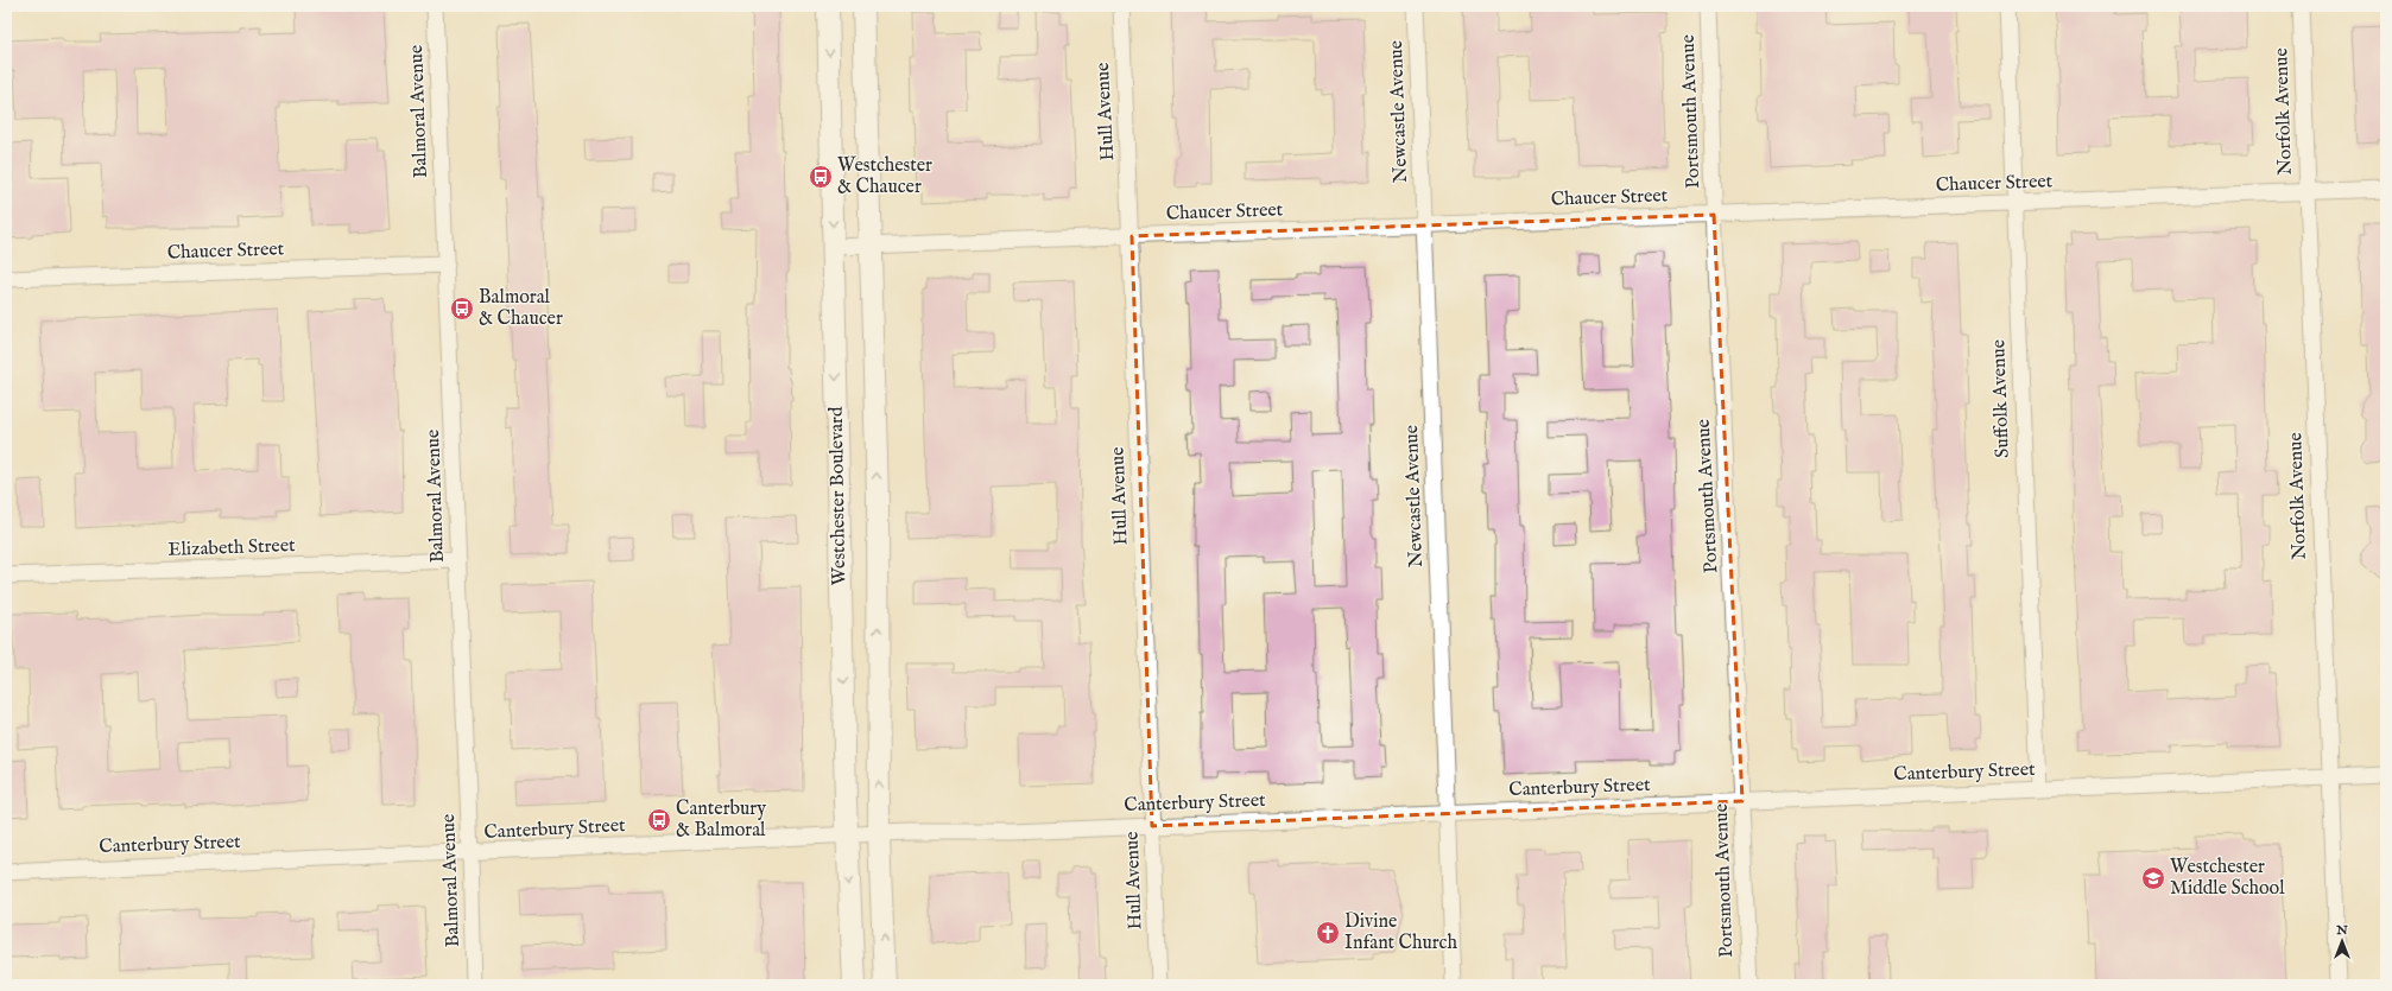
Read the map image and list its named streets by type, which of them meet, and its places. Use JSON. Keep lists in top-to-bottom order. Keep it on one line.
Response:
{"streets":{"street":["Balmoral Avenue","Hull Avenue","Newcastle Avenue","Portsmouth Avenue","Norfolk Avenue","Chaucer Street","Suffolk Avenue","Westchester Boulevard","Elizabeth Street","Canterbury Street"]},"crossings":[["Balmoral Avenue","Chaucer Street"],["Balmoral Avenue","Elizabeth Street"],["Balmoral Avenue","Canterbury Street"],["Hull Avenue","Chaucer Street"],["Hull Avenue","Canterbury Street"],["Newcastle Avenue","Chaucer Street"],["Newcastle Avenue","Canterbury Street"],["Portsmouth Avenue","Chaucer Street"],["Portsmouth Avenue","Canterbury Street"],["Norfolk Avenue","Chaucer Street"],["Norfolk Avenue","Canterbury Street"],["Chaucer Street","Suffolk Avenue"],["Chaucer Street","Westchester Boulevard"],["Suffolk Avenue","Canterbury Street"],["Westchester Boulevard","Canterbury Street"]],"places":{"bus stop":["Westchester & Chaucer","Balmoral & Chaucer","Canterbury & Balmoral"],"school or university":["Westchester Middle School"],"church":["Divine Infant Church"]},"north":"top"}
